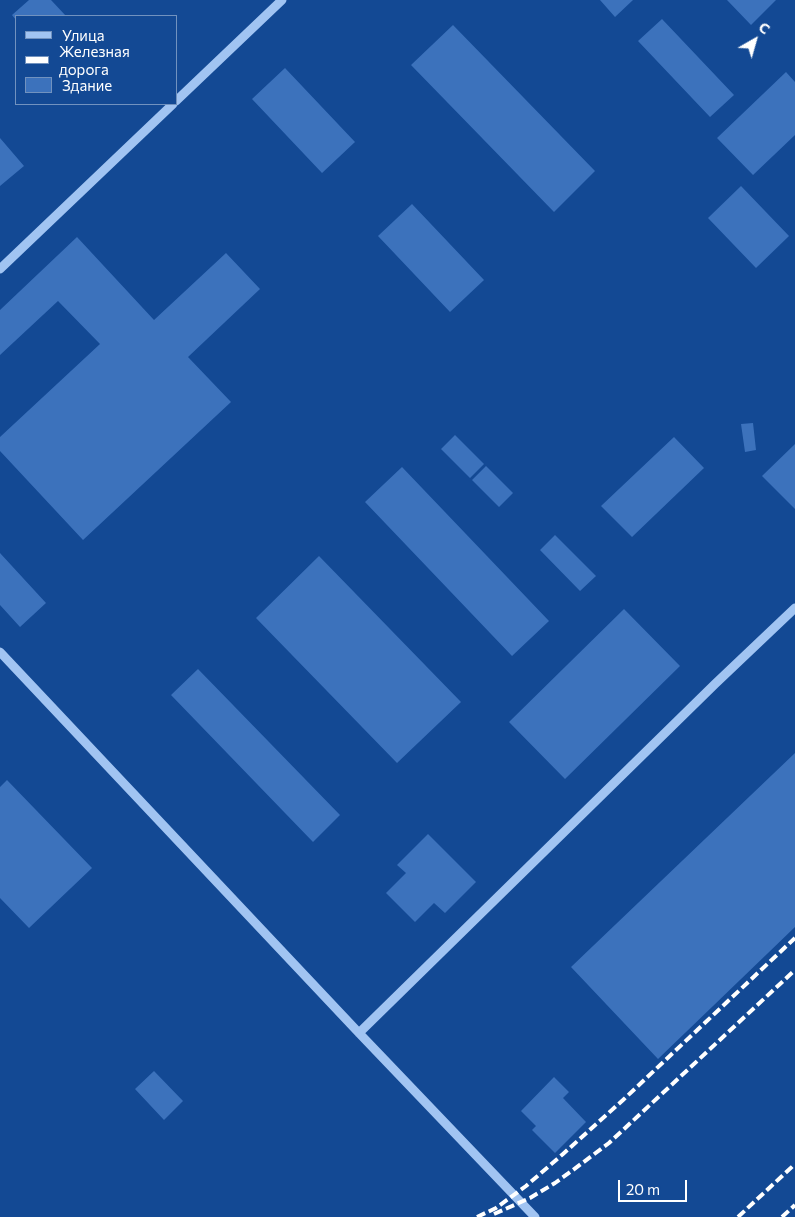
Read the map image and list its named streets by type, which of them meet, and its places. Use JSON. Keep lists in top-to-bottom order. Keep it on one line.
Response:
{"legend":["Улица","Железная дорога","Здание"],"scale_bar":"20 m","north":"top right"}
